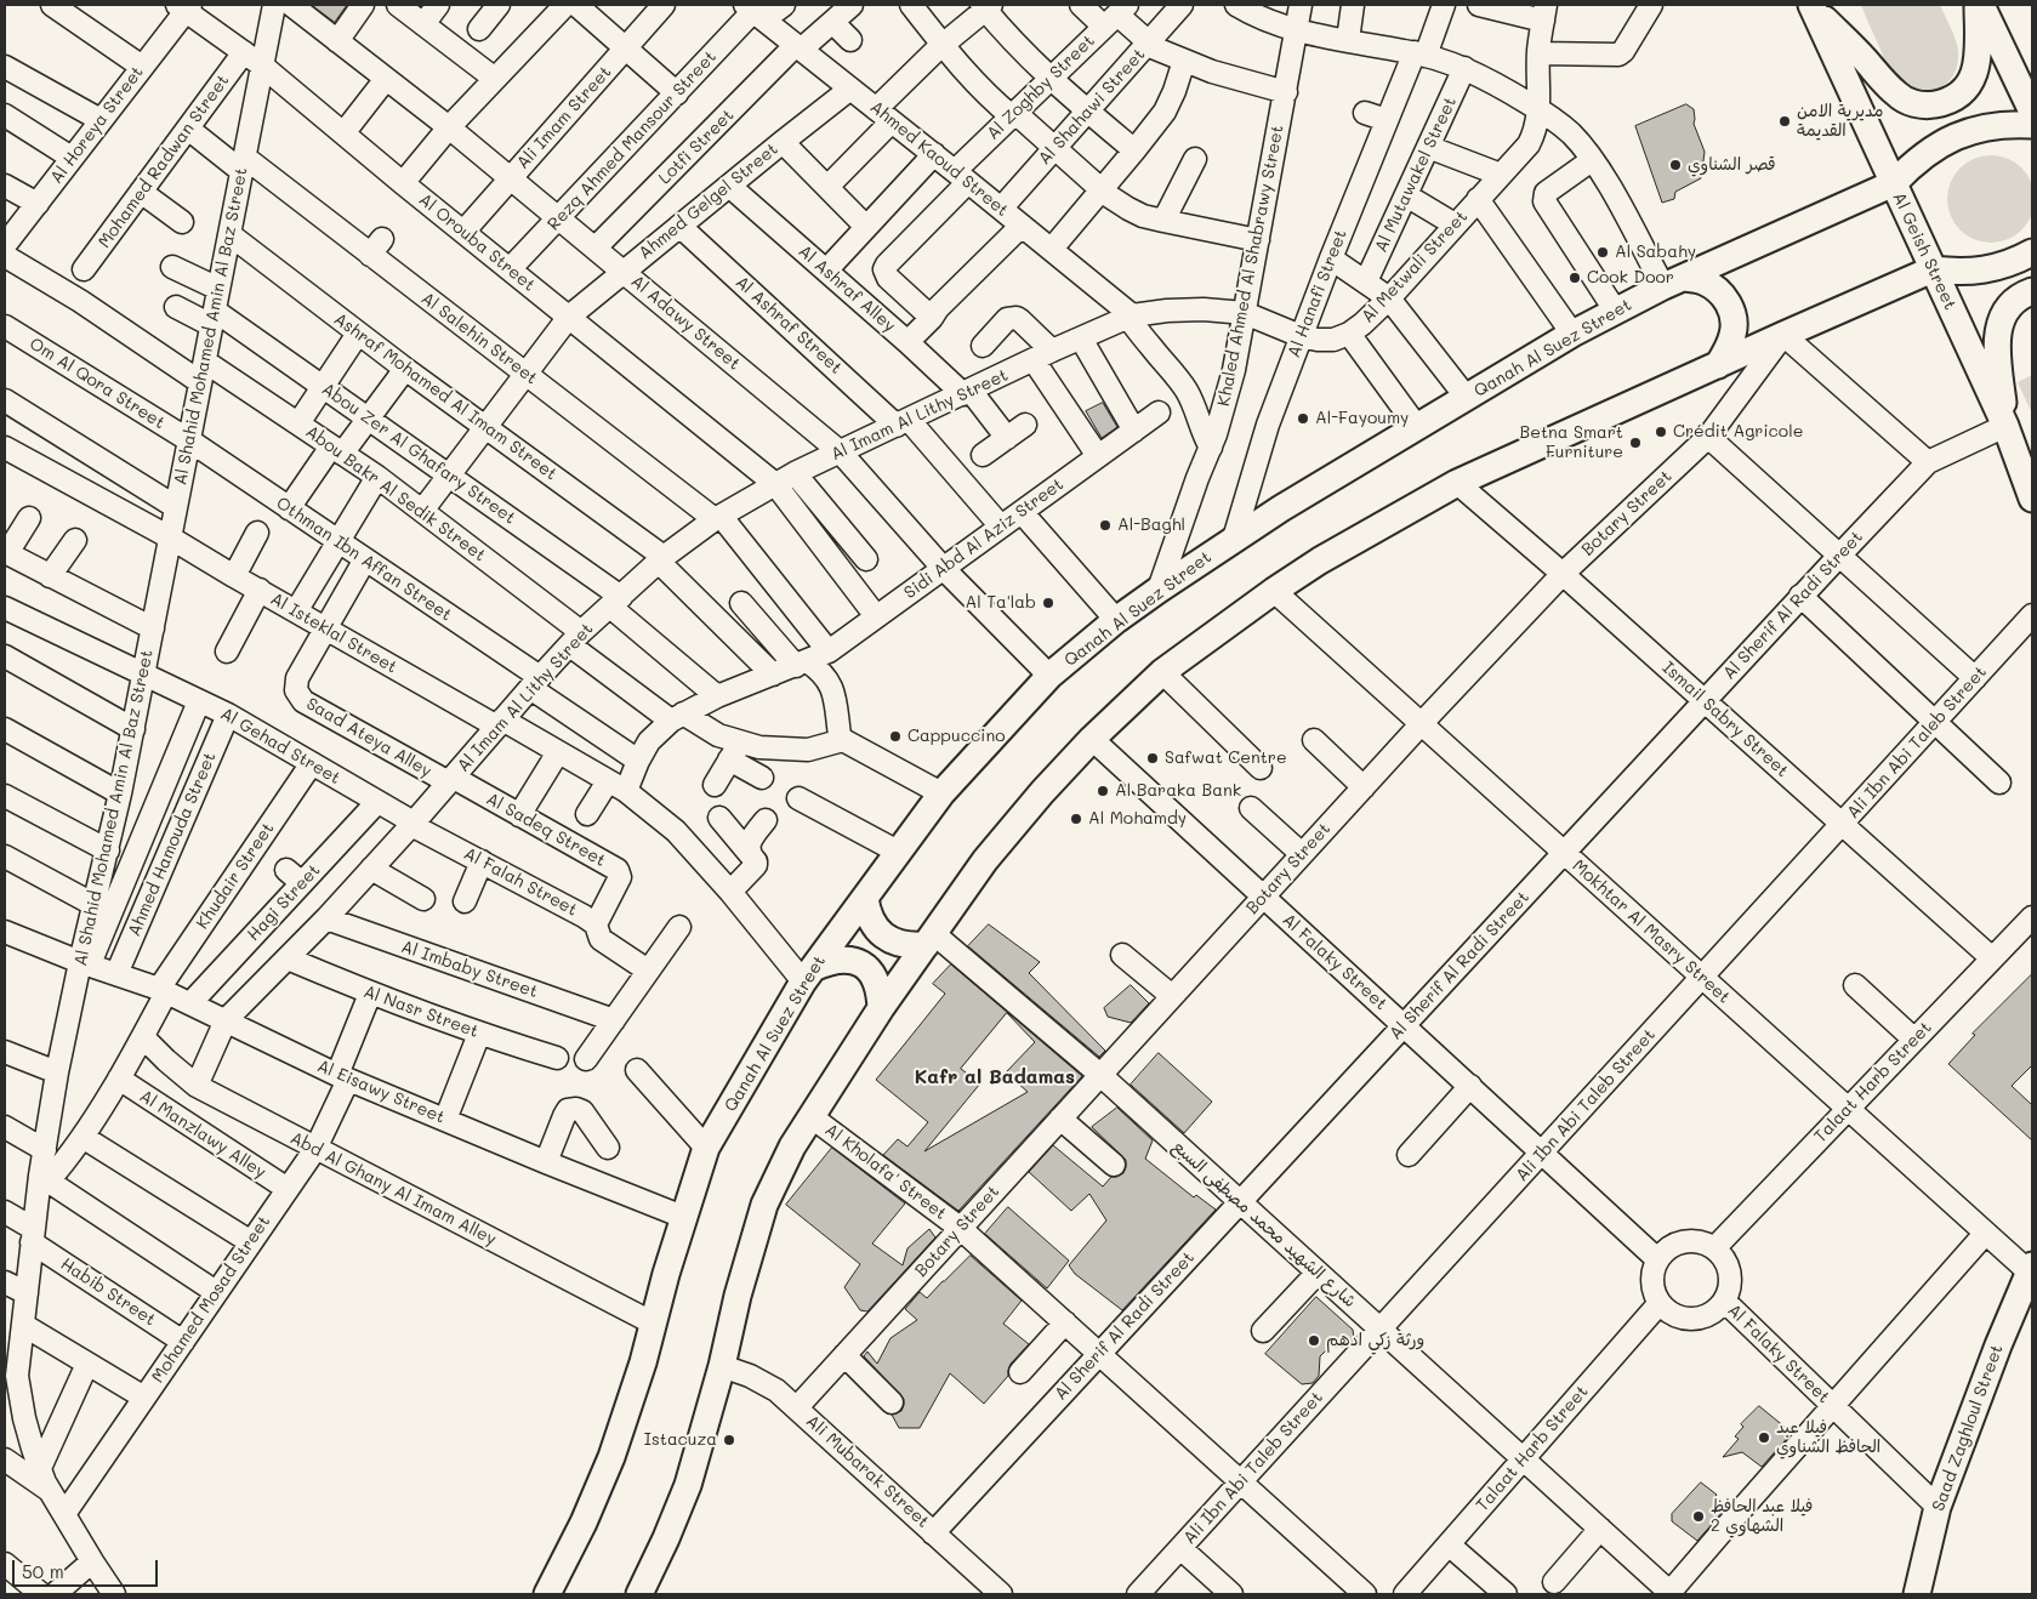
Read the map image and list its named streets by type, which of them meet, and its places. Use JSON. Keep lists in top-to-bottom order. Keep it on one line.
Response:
{"streets":{"main road":["Al Geish Street","Qanah Al Suez Street","Saad Zaghloul Street"],"street":["Al Zoghby Street","Al Shahawi Street","Ali Imam Street","Al Horeya Street","Rezq Ahmed Mansour Street","Lotfi Street","Ahmed Kaoud Street","Mohamed Radwan Street","Al Mutawakel Street","Ahmed Gelgel Street","Al Orouba Street","Khaled Ahmed Al Shabrawy Street","Al Metwali Street","Al Ashraf Alley","Al Hanafi Street","Al Adawy Street","Al Ashraf Street","Al Shahid Mohamed Amin Al Baz Street","Al Salehin Street","Om Al Qora Street","Ashraf Mohamed Al Imam Street","Al Imam Al Lithy Street","Abou Zer Al Ghafary Street","Abou Bakr Al Sedik Street","Botary Street","Sidi Abd Al Aziz Street","Othman Ibn Affan Street","Al Sherif Al Radi Street","Al Isteklal Street","Ismail Sabry Street","Saad Ateya Alley","Ali Ibn Abi Taleb Street","Al Gehad Street","Al Sadeq Street","Ahmed Hamouda Street","Khudair Street","Al Falah Street","Hagi Street","Mokhtar Al Masry Street","Al Falaky Street","Al Imbaby Street","Al Nasr Street","Talaat Harb Street","Al Eisawy Street","Al Manzlawy Alley","Al Kholafa' Street","Abd Al Ghany Al Imam Alley","شارع الشهيد محمد مصطفى السبع","Habib Street","Mohamed Mosad Street","Ali Mubarak Street"]},"crossings":[["Al Zoghby Street","Ahmed Kaoud Street"],["Al Shahawi Street","Ahmed Kaoud Street"],["Ali Imam Street","Al Orouba Street"],["Ali Imam Street","Al Adawy Street"],["Al Horeya Street","Al Orouba Street"],["Rezq Ahmed Mansour Street","Ahmed Kaoud Street"],["Rezq Ahmed Mansour Street","Al Orouba Street"],["Rezq Ahmed Mansour Street","Al Adawy Street"],["Lotfi Street","Ahmed Kaoud Street"],["Lotfi Street","Al Adawy Street"],["Ahmed Kaoud Street","Ahmed Gelgel Street"],["Ahmed Kaoud Street","Khaled Ahmed Al Shabrawy Street"],["Ahmed Kaoud Street","Al Imam Al Lithy Street"],["Mohamed Radwan Street","Al Orouba Street"],["Mohamed Radwan Street","Al Salehin Street"],["Ahmed Gelgel Street","Al Orouba Street"],["Ahmed Gelgel Street","Al Ashraf Alley"],["Ahmed Gelgel Street","Al Adawy Street"],["Ahmed Gelgel Street","Al Ashraf Street"],["Ahmed Gelgel Street","Al Salehin Street"],["Ahmed Gelgel Street","Ashraf Mohamed Al Imam Street"],["Ahmed Gelgel Street","Abou Zer Al Ghafary Street"],["Ahmed Gelgel Street","Abou Bakr Al Sedik Street"],["Al Orouba Street","Al Shahid Mohamed Amin Al Baz Street"],["Al Orouba Street","Al Imam Al Lithy Street"],["Al Orouba Street","Sidi Abd Al Aziz Street"],["Al Geish Street","Qanah Al Suez Street"],["Al Geish Street","Al Sherif Al Radi Street"],["Khaled Ahmed Al Shabrawy Street","Al Metwali Street"],["Khaled Ahmed Al Shabrawy Street","Qanah Al Suez Street"],["Khaled Ahmed Al Shabrawy Street","Al Imam Al Lithy Street"],["Al Metwali Street","Al Hanafi Street"],["Al Metwali Street","Al Imam Al Lithy Street"],["Al Ashraf Alley","Al Imam Al Lithy Street"],["Al Hanafi Street","Qanah Al Suez Street"],["Al Adawy Street","Qanah Al Suez Street"],["Al Adawy Street","Al Imam Al Lithy Street"],["Al Adawy Street","Sidi Abd Al Aziz Street"],["Al Ashraf Street","Al Imam Al Lithy Street"],["Al Ashraf Street","Sidi Abd Al Aziz Street"],["Al Shahid Mohamed Amin Al Baz Street","Al Salehin Street"],["Al Shahid Mohamed Amin Al Baz Street","Om Al Qora Street"],["Al Shahid Mohamed Amin Al Baz Street","Ashraf Mohamed Al Imam Street"],["Al Shahid Mohamed Amin Al Baz Street","Abou Zer Al Ghafary Street"],["Al Shahid Mohamed Amin Al Baz Street","Abou Bakr Al Sedik Street"],["Al Shahid Mohamed Amin Al Baz Street","Othman Ibn Affan Street"],["Al Shahid Mohamed Amin Al Baz Street","Al Isteklal Street"],["Al Shahid Mohamed Amin Al Baz Street","Al Gehad Street"],["Al Shahid Mohamed Amin Al Baz Street","Khudair Street"],["Al Shahid Mohamed Amin Al Baz Street","Al Eisawy Street"],["Al Shahid Mohamed Amin Al Baz Street","Habib Street"],["Al Shahid Mohamed Amin Al Baz Street","Mohamed Mosad Street"],["Al Salehin Street","Al Imam Al Lithy Street"],["Al Salehin Street","Sidi Abd Al Aziz Street"],["Qanah Al Suez Street","Al Isteklal Street"],["Qanah Al Suez Street","Al Eisawy Street"],["Qanah Al Suez Street","Abd Al Ghany Al Imam Alley"],["Om Al Qora Street","Othman Ibn Affan Street"],["Ashraf Mohamed Al Imam Street","Al Imam Al Lithy Street"],["Ashraf Mohamed Al Imam Street","Sidi Abd Al Aziz Street"],["Al Imam Al Lithy Street","Abou Zer Al Ghafary Street"],["Al Imam Al Lithy Street","Abou Bakr Al Sedik Street"],["Al Imam Al Lithy Street","Othman Ibn Affan Street"],["Al Imam Al Lithy Street","Al Isteklal Street"],["Al Imam Al Lithy Street","Saad Ateya Alley"],["Al Imam Al Lithy Street","Al Gehad Street"],["Al Imam Al Lithy Street","Al Sadeq Street"],["Al Imam Al Lithy Street","Al Falah Street"],["Al Imam Al Lithy Street","Al Imbaby Street"],["Al Imam Al Lithy Street","Al Nasr Street"],["Al Imam Al Lithy Street","Al Eisawy Street"],["Al Imam Al Lithy Street","Abd Al Ghany Al Imam Alley"],["Abou Zer Al Ghafary Street","Sidi Abd Al Aziz Street"],["Abou Bakr Al Sedik Street","Sidi Abd Al Aziz Street"],["Botary Street","Ismail Sabry Street"],["Botary Street","Mokhtar Al Masry Street"],["Botary Street","Al Falaky Street"],["Botary Street","Al Kholafa' Street"],["Botary Street","شارع الشهيد محمد مصطفى السبع"],["Botary Street","Ali Mubarak Street"],["Sidi Abd Al Aziz Street","Othman Ibn Affan Street"],["Sidi Abd Al Aziz Street","Al Isteklal Street"],["Othman Ibn Affan Street","Saad Ateya Alley"],["Al Sherif Al Radi Street","Ismail Sabry Street"],["Al Sherif Al Radi Street","Mokhtar Al Masry Street"],["Al Sherif Al Radi Street","Al Falaky Street"],["Al Sherif Al Radi Street","Al Kholafa' Street"],["Al Sherif Al Radi Street","شارع الشهيد محمد مصطفى السبع"],["Al Sherif Al Radi Street","Ali Mubarak Street"],["Al Isteklal Street","Saad Ateya Alley"],["Ismail Sabry Street","Ali Ibn Abi Taleb Street"],["Ismail Sabry Street","Talaat Harb Street"],["Saad Ateya Alley","Al Sadeq Street"],["Ali Ibn Abi Taleb Street","Mokhtar Al Masry Street"],["Ali Ibn Abi Taleb Street","Al Falaky Street"],["Ali Ibn Abi Taleb Street","Al Kholafa' Street"],["Ali Ibn Abi Taleb Street","شارع الشهيد محمد مصطفى السبع"],["Al Gehad Street","Ahmed Hamouda Street"],["Al Gehad Street","Khudair Street"],["Al Gehad Street","Al Falah Street"],["Al Gehad Street","Hagi Street"],["Al Sadeq Street","Al Falah Street"],["Ahmed Hamouda Street","Al Eisawy Street"],["Khudair Street","Al Eisawy Street"],["Khudair Street","Al Manzlawy Alley"],["Khudair Street","Abd Al Ghany Al Imam Alley"],["Hagi Street","Al Eisawy Street"],["Mokhtar Al Masry Street","Talaat Harb Street"],["Mokhtar Al Masry Street","Saad Zaghloul Street"],["Al Falaky Street","Talaat Harb Street"],["Al Falaky Street","Saad Zaghloul Street"],["Al Nasr Street","Mohamed Mosad Street"],["Talaat Harb Street","شارع الشهيد محمد مصطفى السبع"],["Al Eisawy Street","Mohamed Mosad Street"],["Al Manzlawy Alley","Mohamed Mosad Street"],["Abd Al Ghany Al Imam Alley","Mohamed Mosad Street"],["Habib Street","Mohamed Mosad Street"]],"districts":["Kafr al Badamas"],"places":["مديرية الامن القديمة","قصر الشناوي","Al Sabahy","Cook Door","Al-Fayoumy","Crédit Agricole","Betna Smart Furniture","Al-Baghl","Al Ta'lab","Cappuccino","Safwat Centre","Al Baraka Bank","Al Mohamdy","ورثة زكي ادهم","فيلا عبد الحافظ الشناوي","Istacuza","فيلا عبد الحافظ الشهاوي 2"],"scale_bar":"50 m"}
